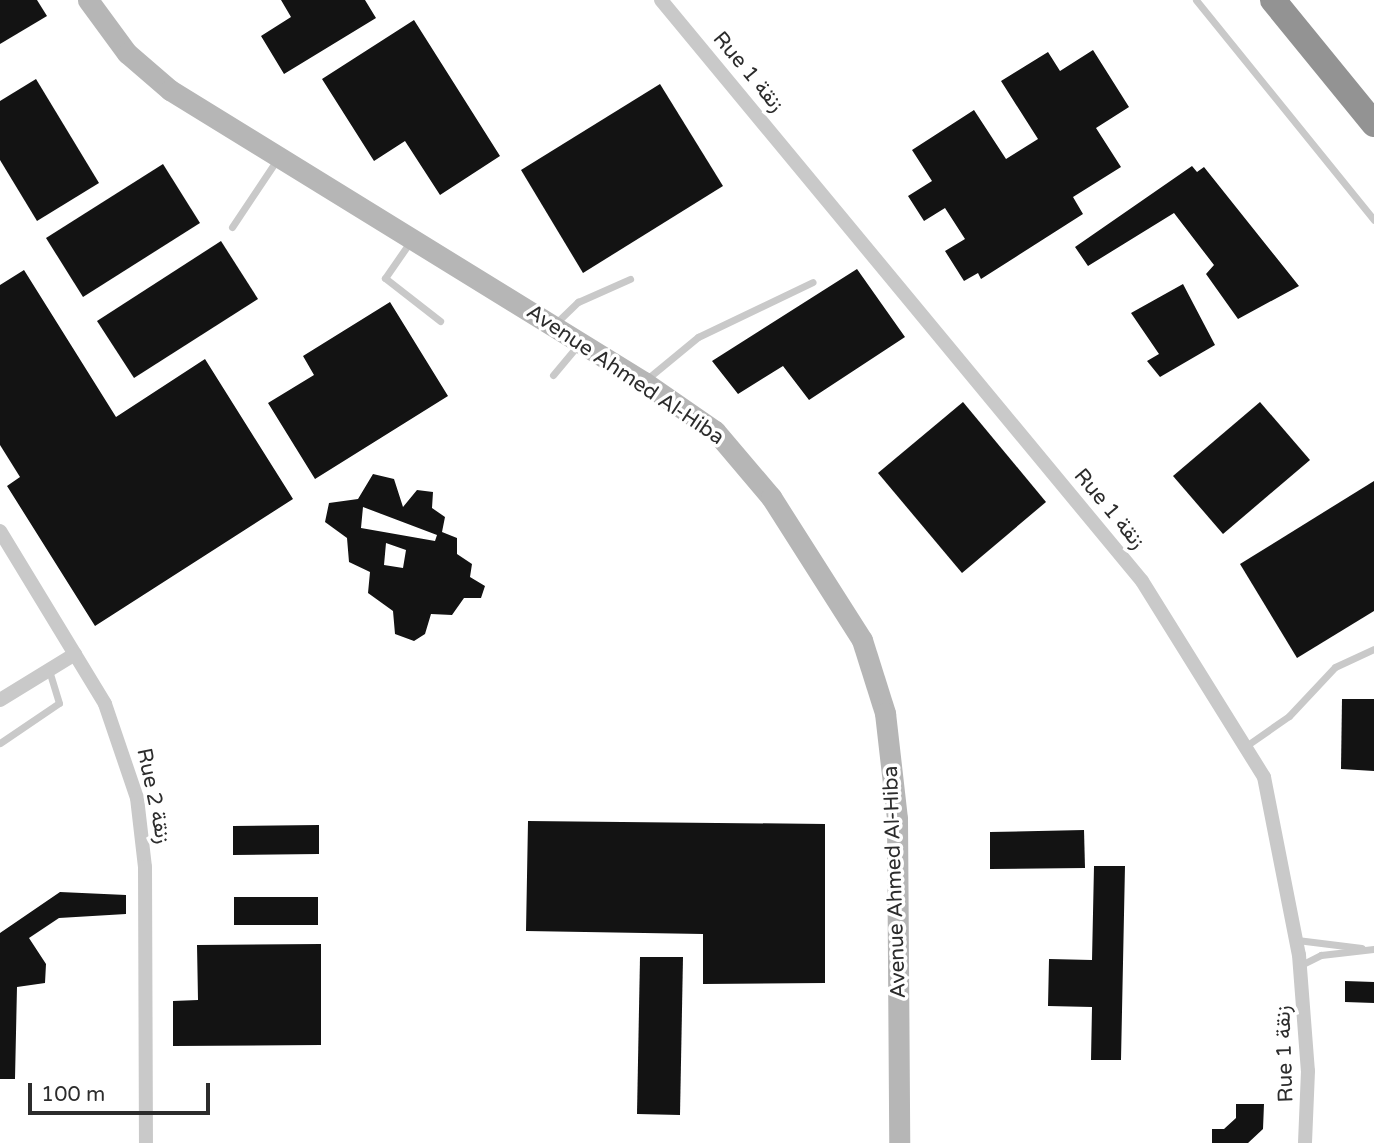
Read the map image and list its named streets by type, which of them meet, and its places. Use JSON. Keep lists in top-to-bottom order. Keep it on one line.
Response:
{"streets":{"street":["Rue 1 زنقة","Avenue Ahmed Al-Hiba","Rue 2 زنقة"]},"scale_bar":"100 m"}
